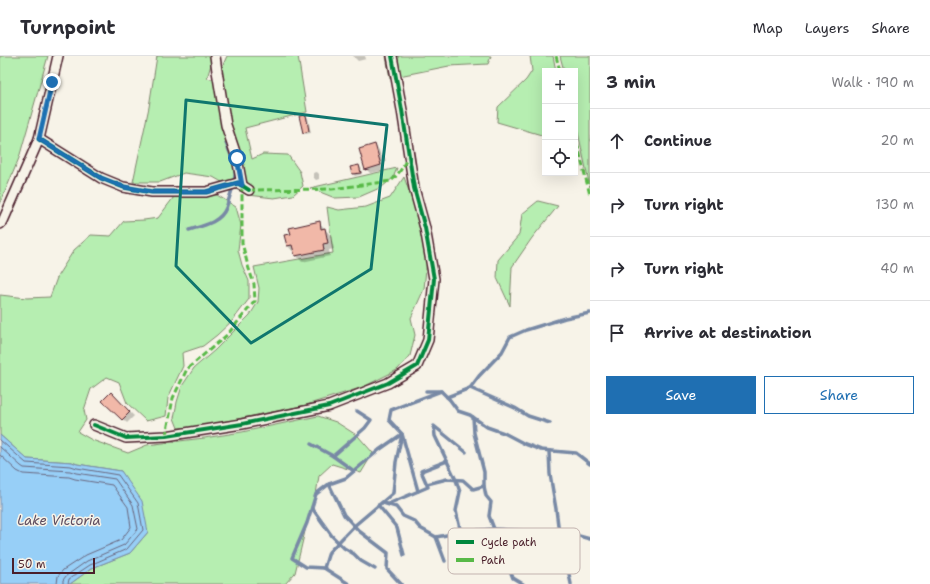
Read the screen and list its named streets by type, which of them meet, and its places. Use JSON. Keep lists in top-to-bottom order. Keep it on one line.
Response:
{"water":["Lake Victoria"],"legend":["Cycle path","Path"],"scale_bar":"50 m","page":{"header":"Turnpoint","nav":["Map","Layers","Share"],"heading":["3 min","Walk · 190 m"],"map_buttons":["+","−"],"list":[["Continue","20 m"],["Turn right","130 m"],["Turn right","40 m"],"Arrive at destination"],"buttons":["Save","Share"],"scale":"50 m"}}
